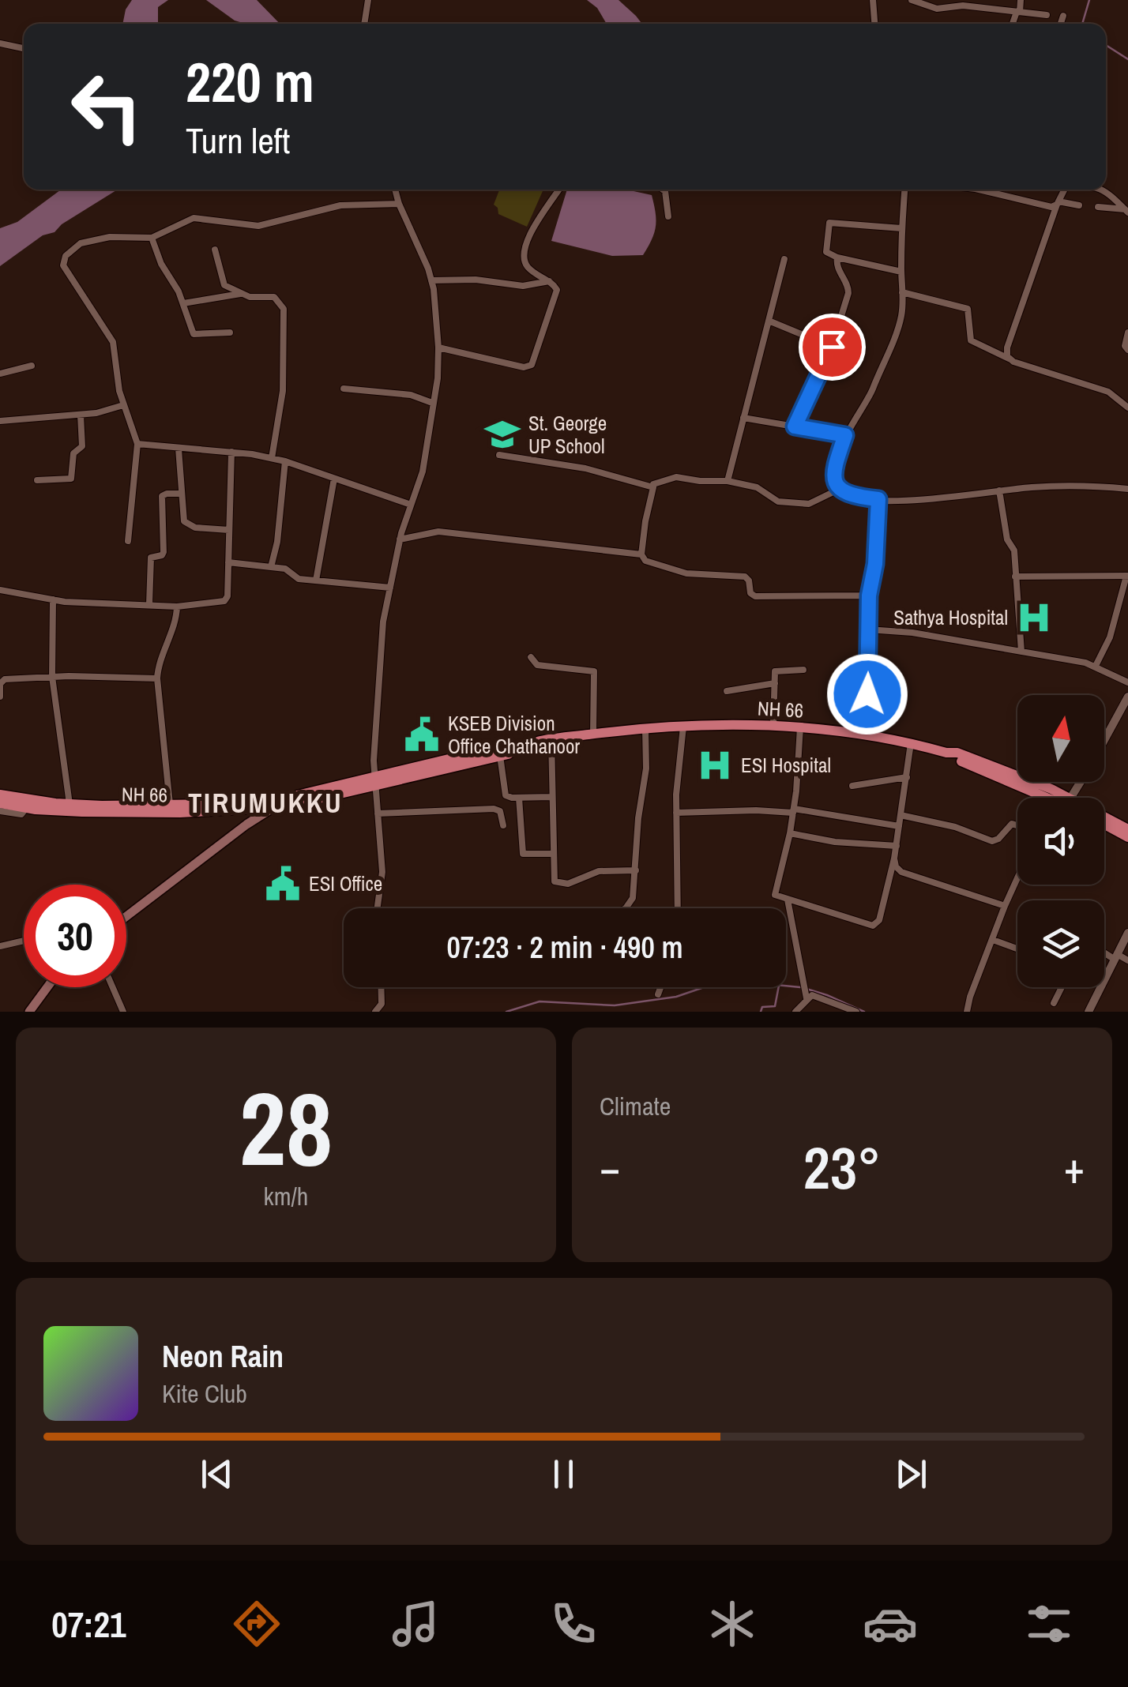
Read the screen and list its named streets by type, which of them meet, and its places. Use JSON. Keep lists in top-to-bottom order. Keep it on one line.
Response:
{"streets":{"highway":["NH 66"]},"districts":["TIRUMUKKU"],"places":{"school or university":["St. George UP School"],"hospital":["Sathya Hospital","ESI Hospital"],"public building":["KSEB Division Office Chathanoor","ESI Office"]},"north":"top","page":{"turn":["220 m","Turn left"],"limit":"30","trip":"07:23 · 2 min · 490 m","tile":[["28","km/h"],"Climate"],"heat":["−","23°","+"],"song":["Neon Rain","Kite Club"],"tabs":"07:21"}}
